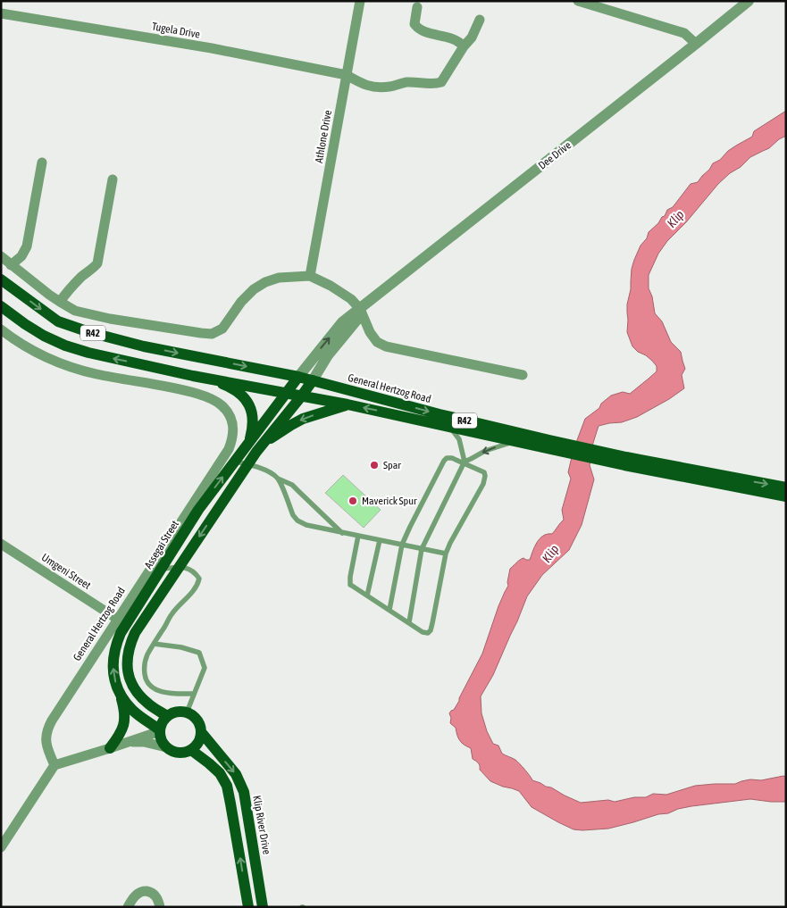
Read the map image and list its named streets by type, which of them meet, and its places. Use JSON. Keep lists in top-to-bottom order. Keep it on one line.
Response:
{"streets":{"main road":["R42","General Hertzog Road","Assegai Street","Klip River Drive"],"street":["Tugela Drive","Athlone Drive","Dee Drive","Umgeni Street"]},"crossings":[["Tugela Drive","Athlone Drive"],["Dee Drive","General Hertzog Road"],["Dee Drive","Assegai Street"],["General Hertzog Road","Assegai Street"],["General Hertzog Road","Umgeni Street"],["Assegai Street","Klip River Drive"]],"water":["Klip"],"places":["Spar","Maverick Spur"]}
